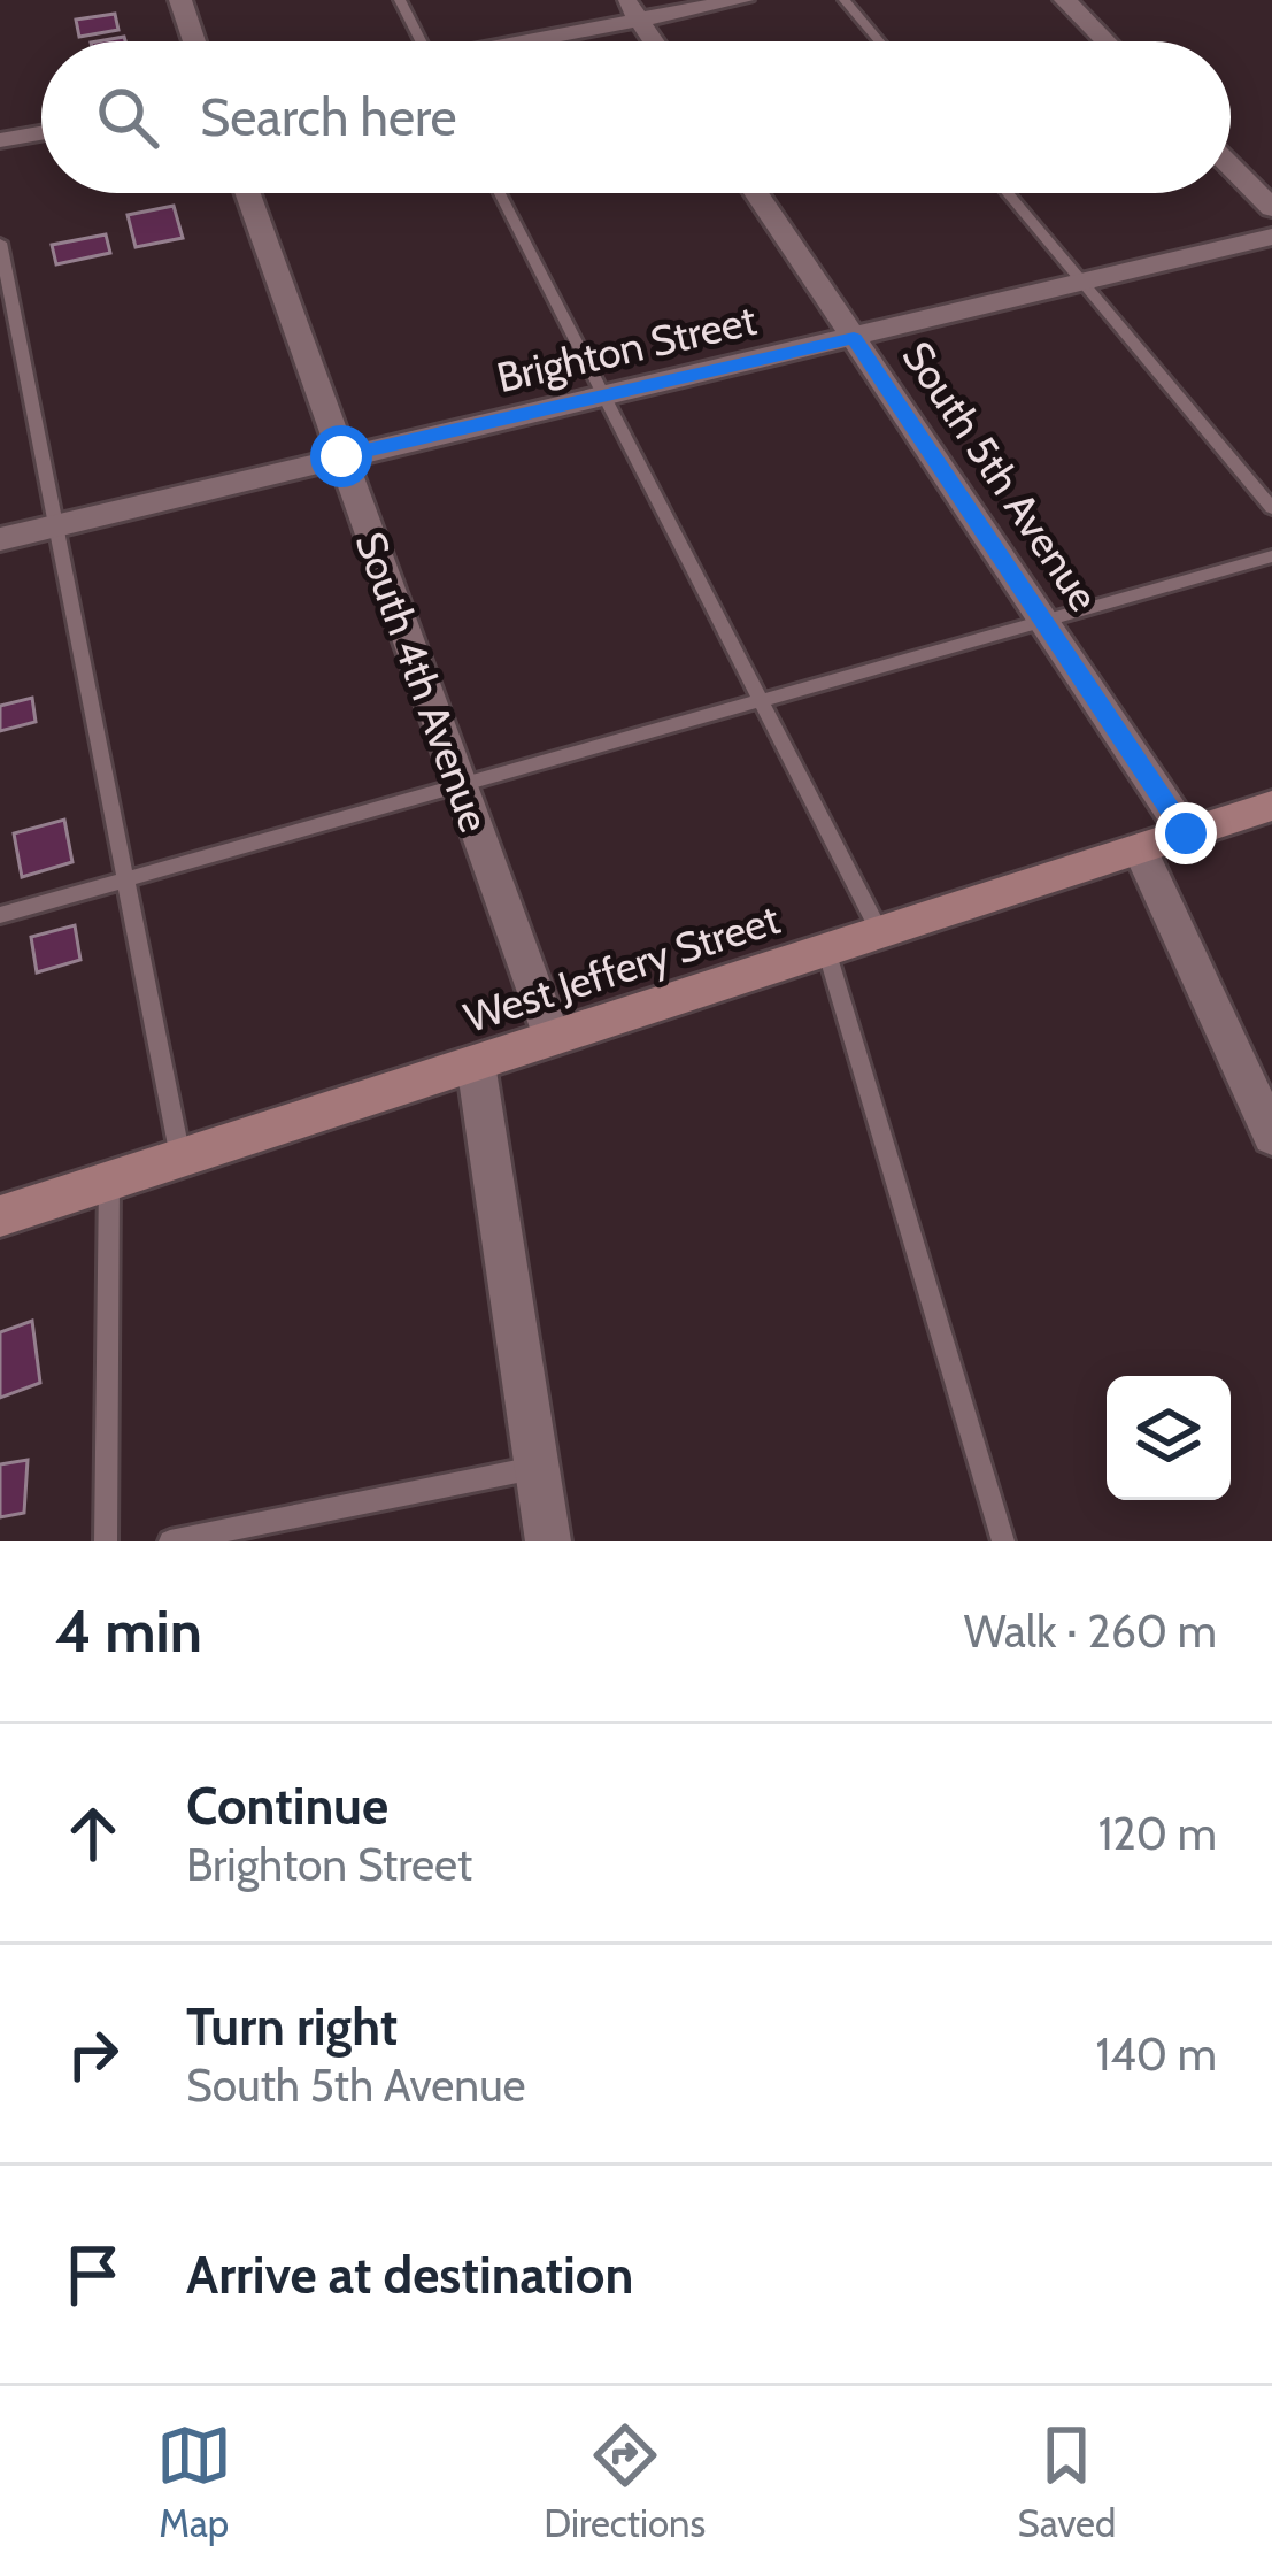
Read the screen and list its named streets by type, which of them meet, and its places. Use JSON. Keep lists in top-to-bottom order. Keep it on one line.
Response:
{"streets":{"main road":["West Jeffery Street"],"street":["Brighton Street","South 5th Avenue","South 4th Avenue"]},"crossings":[["Brighton Street","South 5th Avenue"],["Brighton Street","South 4th Avenue"],["South 5th Avenue","West Jeffery Street"],["South 4th Avenue","West Jeffery Street"]],"page":{"search":"Search here","heading":["4 min","Walk · 260 m"],"list":[["Continue","Brighton Street","120 m"],["Turn right","South 5th Avenue","140 m"],"Arrive at destination"],"nav":["Map","Directions","Saved"]}}
